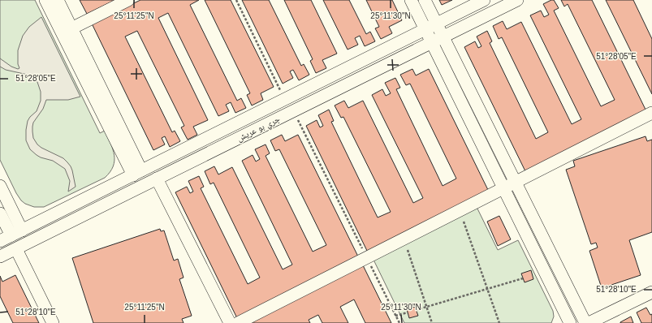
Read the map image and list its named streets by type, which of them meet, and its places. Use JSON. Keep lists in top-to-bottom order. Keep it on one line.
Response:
{"streets":{"street":["جري بو عريش"]},"coordinates":["25°11'25\"N","25°11'30\"N","51°28'05\"E","51°28'10\"E"]}
